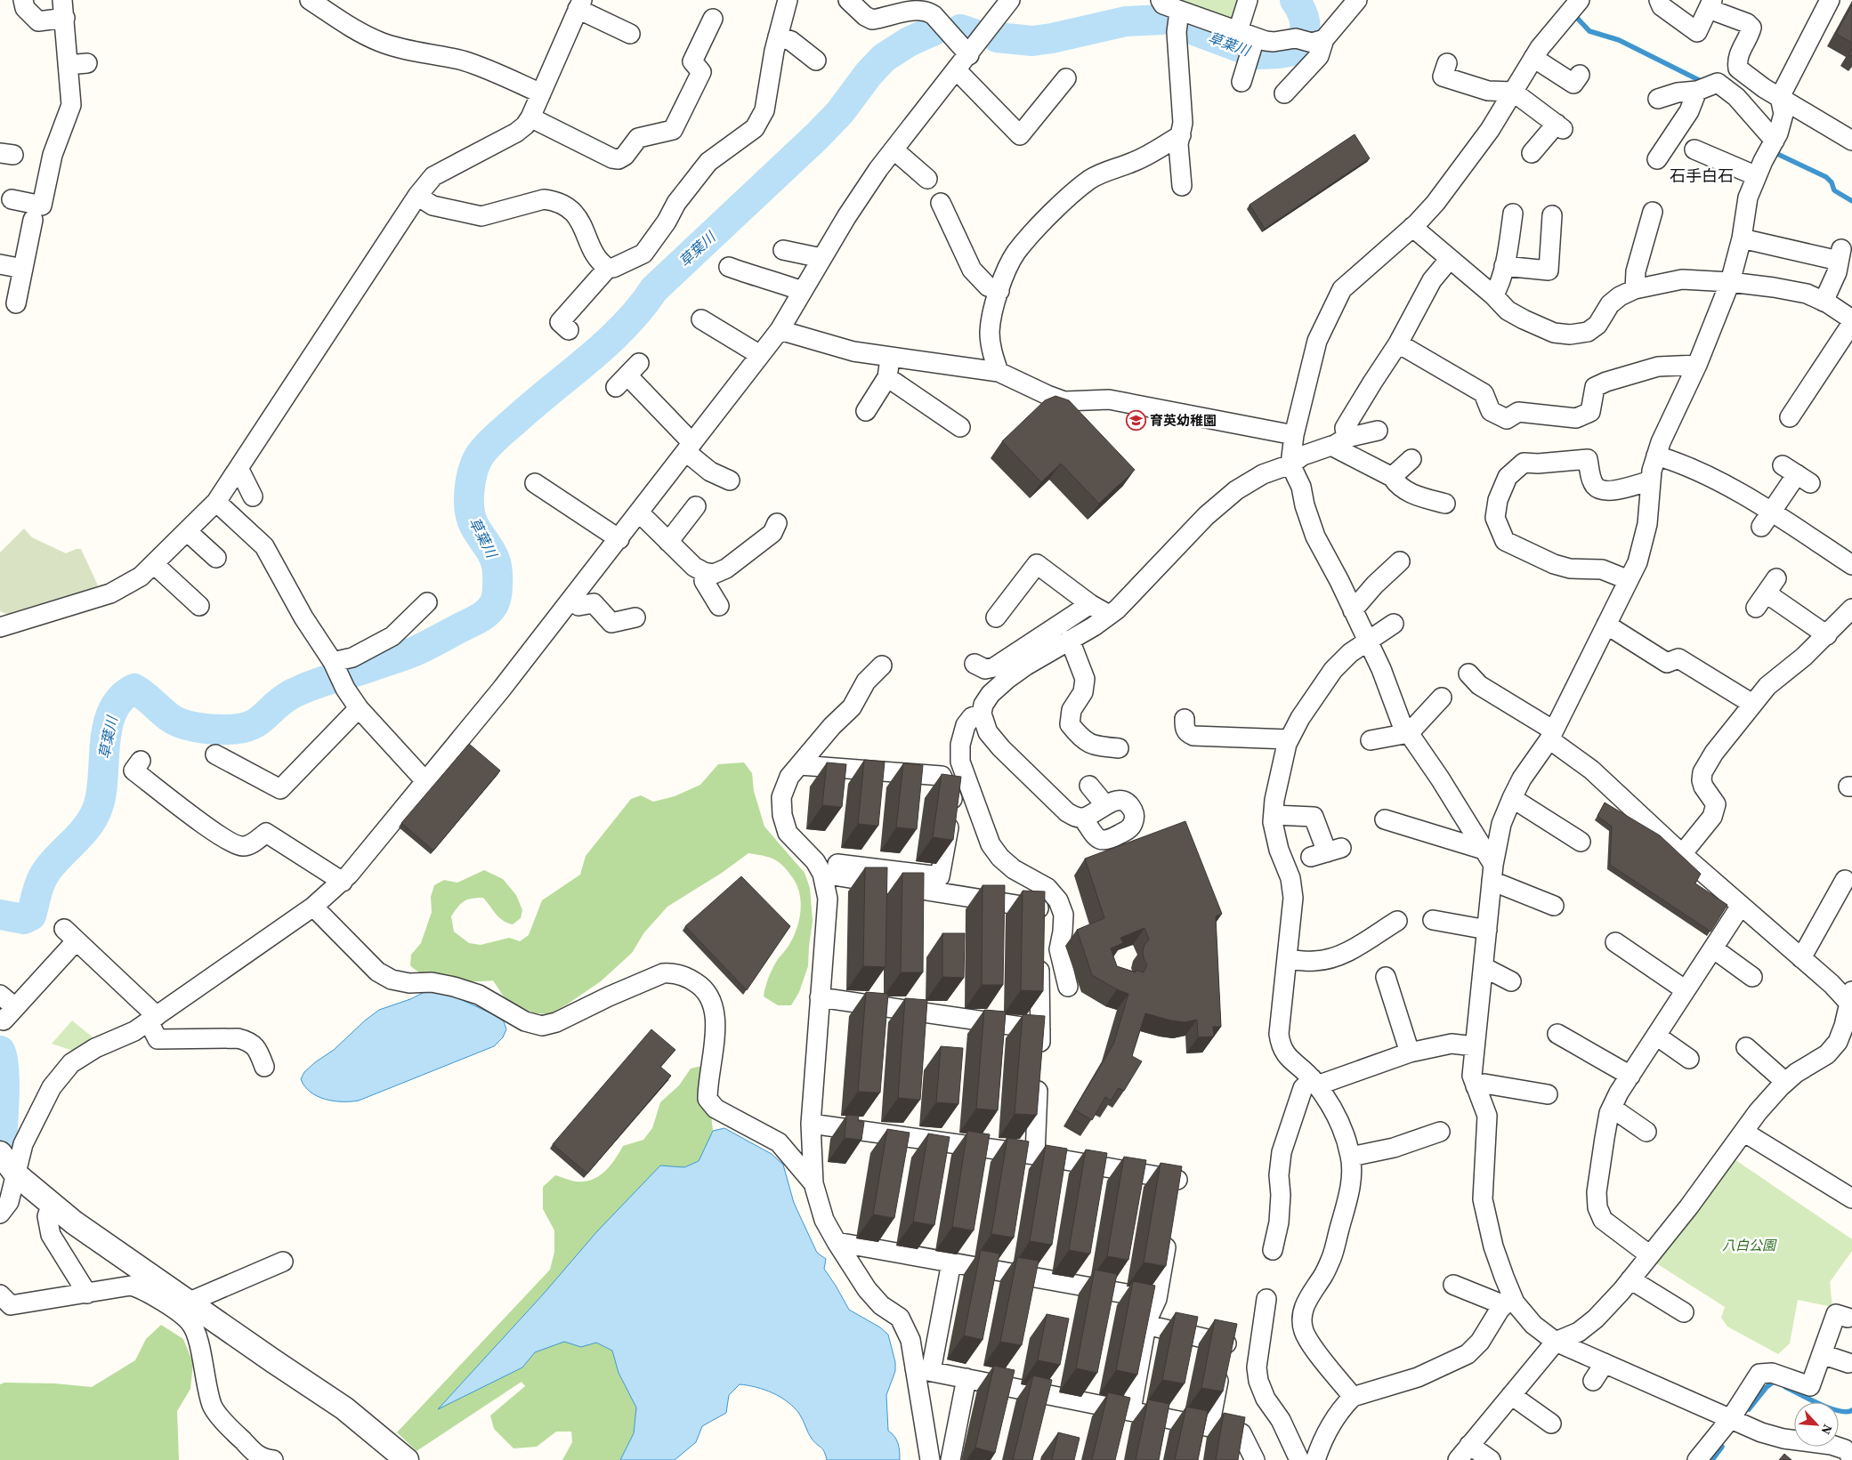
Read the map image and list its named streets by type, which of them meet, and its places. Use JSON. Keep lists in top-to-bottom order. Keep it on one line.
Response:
{"districts":["石手白石"],"water":["草葉川"],"parks":["八白公園"],"places":{"school or university":["育英幼稚園"]},"north":"bottom right"}
